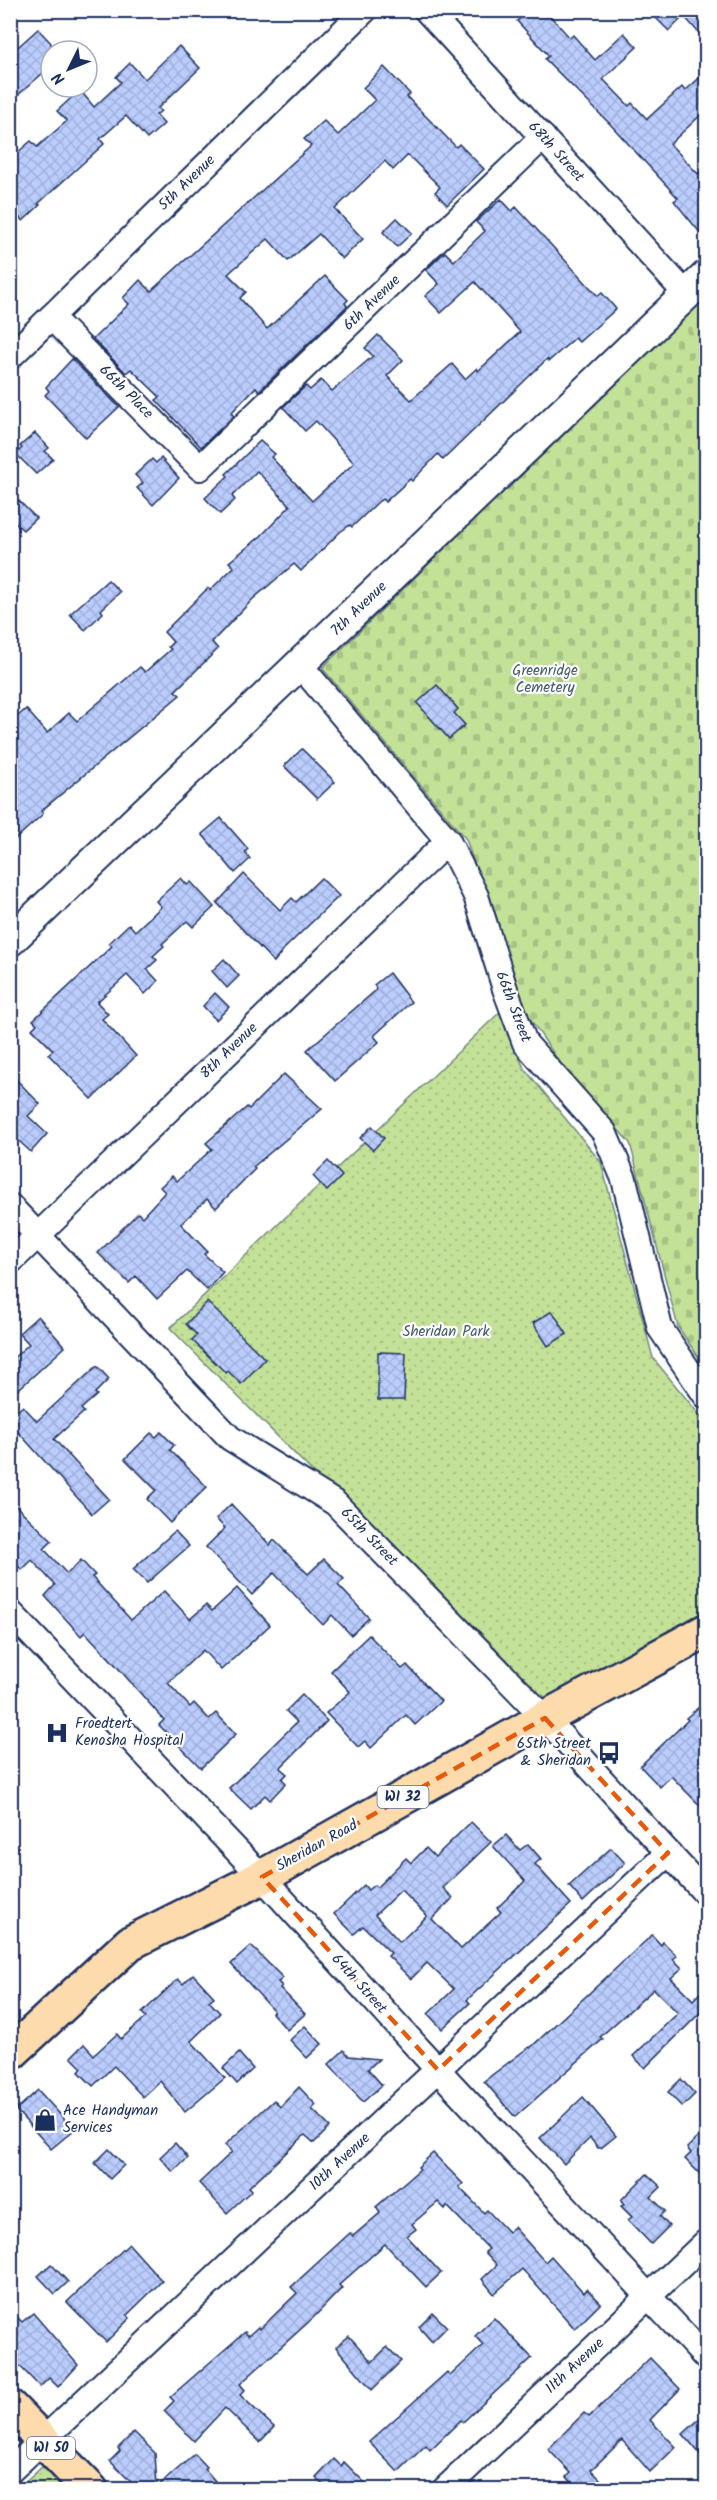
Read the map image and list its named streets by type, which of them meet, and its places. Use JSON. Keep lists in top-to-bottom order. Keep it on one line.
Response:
{"streets":{"main road":["WI 32","Sheridan Road","WI 50"],"street":["68th Street","5th Avenue","6th Avenue","66th Place","7th Avenue","66th Street","8th Avenue","65th Street","64th Street","10th Avenue","11th Avenue"]},"crossings":[["68th Street","6th Avenue"],["68th Street","7th Avenue"],["5th Avenue","66th Place"],["6th Avenue","66th Place"],["7th Avenue","66th Street"],["66th Street","8th Avenue"],["8th Avenue","65th Street"],["65th Street","Sheridan Road"],["65th Street","10th Avenue"],["Sheridan Road","64th Street"],["64th Street","10th Avenue"],["64th Street","11th Avenue"],["10th Avenue","WI 50"]],"parks":["Greenridge Cemetery","Sheridan Park"],"places":{"hospital":["Froedtert Kenosha Hospital"],"bus stop":["65th Street & Sheridan"],"shop":["Ace Handyman Services"]},"north":"bottom left"}
